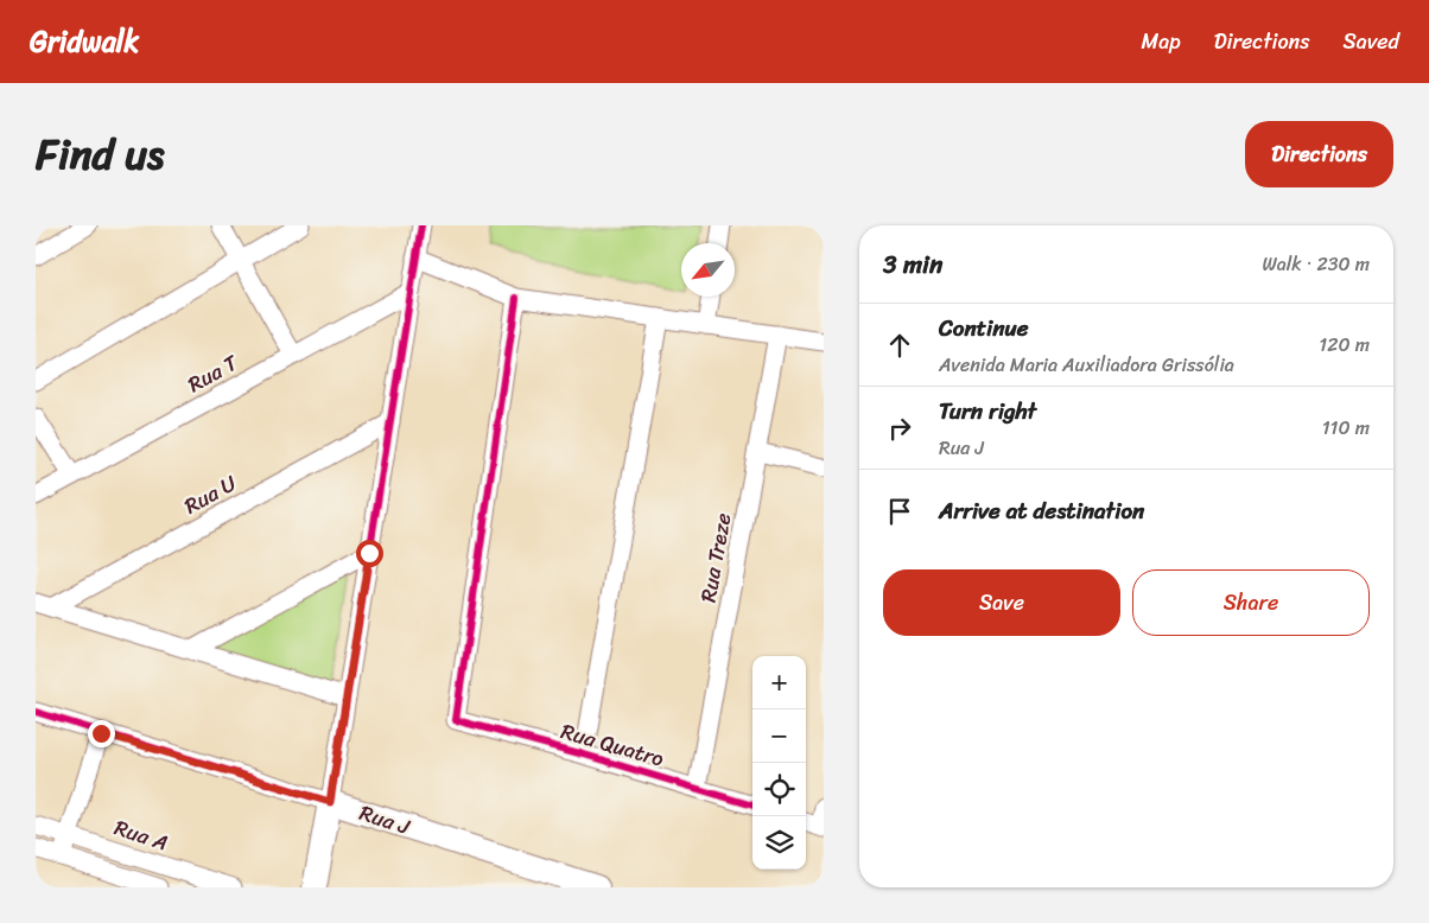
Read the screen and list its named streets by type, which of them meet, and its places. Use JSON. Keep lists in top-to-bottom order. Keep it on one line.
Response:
{"streets":{"main road":["Rua J"],"street":["Rua T","Rua U","Rua Treze","Rua Quatro","Rua A"]},"crossings":[["Rua Treze","Rua Quatro"]],"north":"bottom left","page":{"header":"Gridwalk","nav":["Map","Directions","Saved"],"title":"Find us","buttons":["Directions",["Save","Share"]],"heading":["3 min","Walk · 230 m"],"list":[["Continue","Avenida Maria Auxiliadora Grissólia","120 m"],["Turn right","Rua J","110 m"],"Arrive at destination"],"map_buttons":["+","−"]}}
